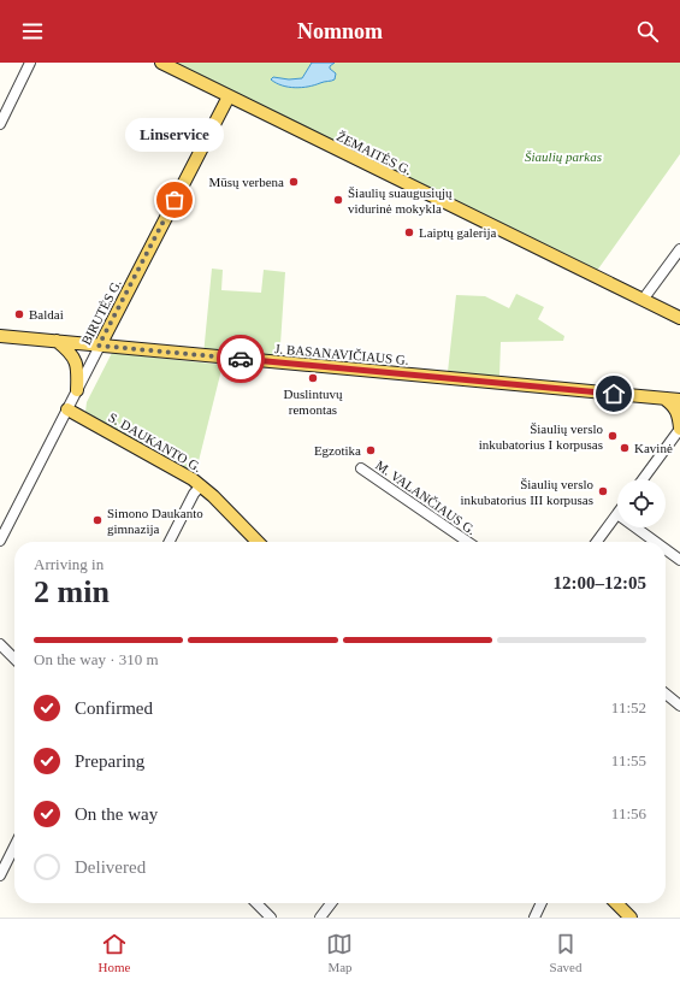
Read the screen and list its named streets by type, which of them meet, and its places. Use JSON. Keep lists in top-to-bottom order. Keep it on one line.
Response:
{"streets":{"main road":["ŽEMAITĖS G.","BIRUTĖS G.","J. BASANAVIČIAUS G.","S. DAUKANTO G."],"street":["M. VALANČIAUS G."]},"crossings":[["ŽEMAITĖS G.","BIRUTĖS G."],["BIRUTĖS G.","J. BASANAVIČIAUS G."],["BIRUTĖS G.","S. DAUKANTO G."]],"parks":["Šiaulių parkas"],"places":["Mūsų verbena","Linservice","Šiaulių suaugusiųjų vidurinė mokykla","Laiptų galerija","Baldai","Duslintuvų remontas","Šiaulių verslo inkubatorius I korpusas","Kavinė","Egzotika","Šiaulių verslo inkubatorius III korpusas","Simono Daukanto gimnazija"],"page":{"header":"Nomnom","bubble":"Linservice","heading":["2 min","Arriving in","12:00–12:05"],"bar":"On the way · 310 m","list":[["Confirmed","11:52"],["Preparing","11:55"],["On the way","11:56"],"Delivered"],"tabs":["Home","Map","Saved"]}}
